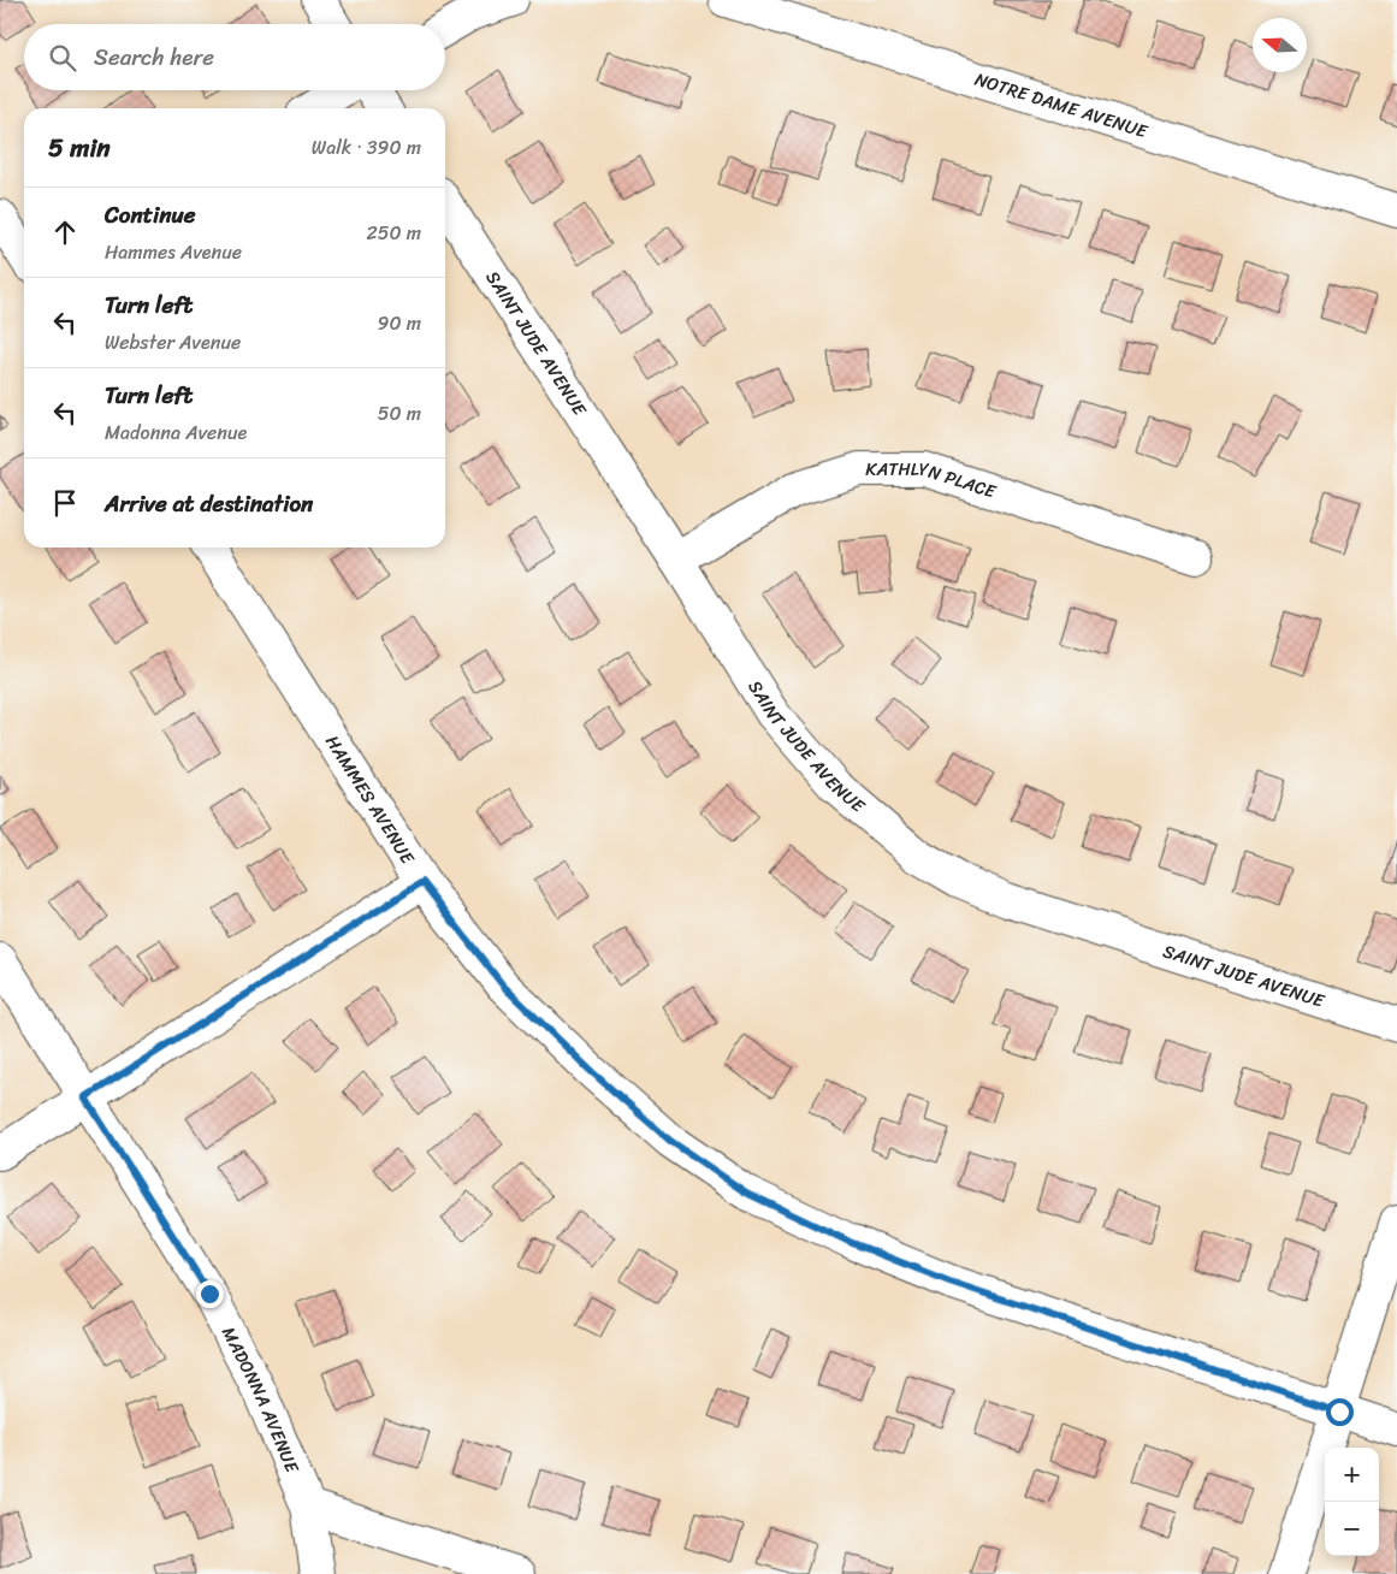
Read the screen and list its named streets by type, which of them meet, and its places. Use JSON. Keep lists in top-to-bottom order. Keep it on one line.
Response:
{"streets":{"street":["NOTRE DAME AVENUE","SAINT JUDE AVENUE","KATHLYN PLACE","HAMMES AVENUE","MADONNA AVENUE"]},"crossings":[["SAINT JUDE AVENUE","KATHLYN PLACE"]],"north":"left","page":{"search":"Search here","heading":["5 min","Walk · 390 m"],"list":[["Continue","Hammes Avenue","250 m"],["Turn left","Webster Avenue","90 m"],["Turn left","Madonna Avenue","50 m"],"Arrive at destination"],"map_buttons":["+","−"]}}
